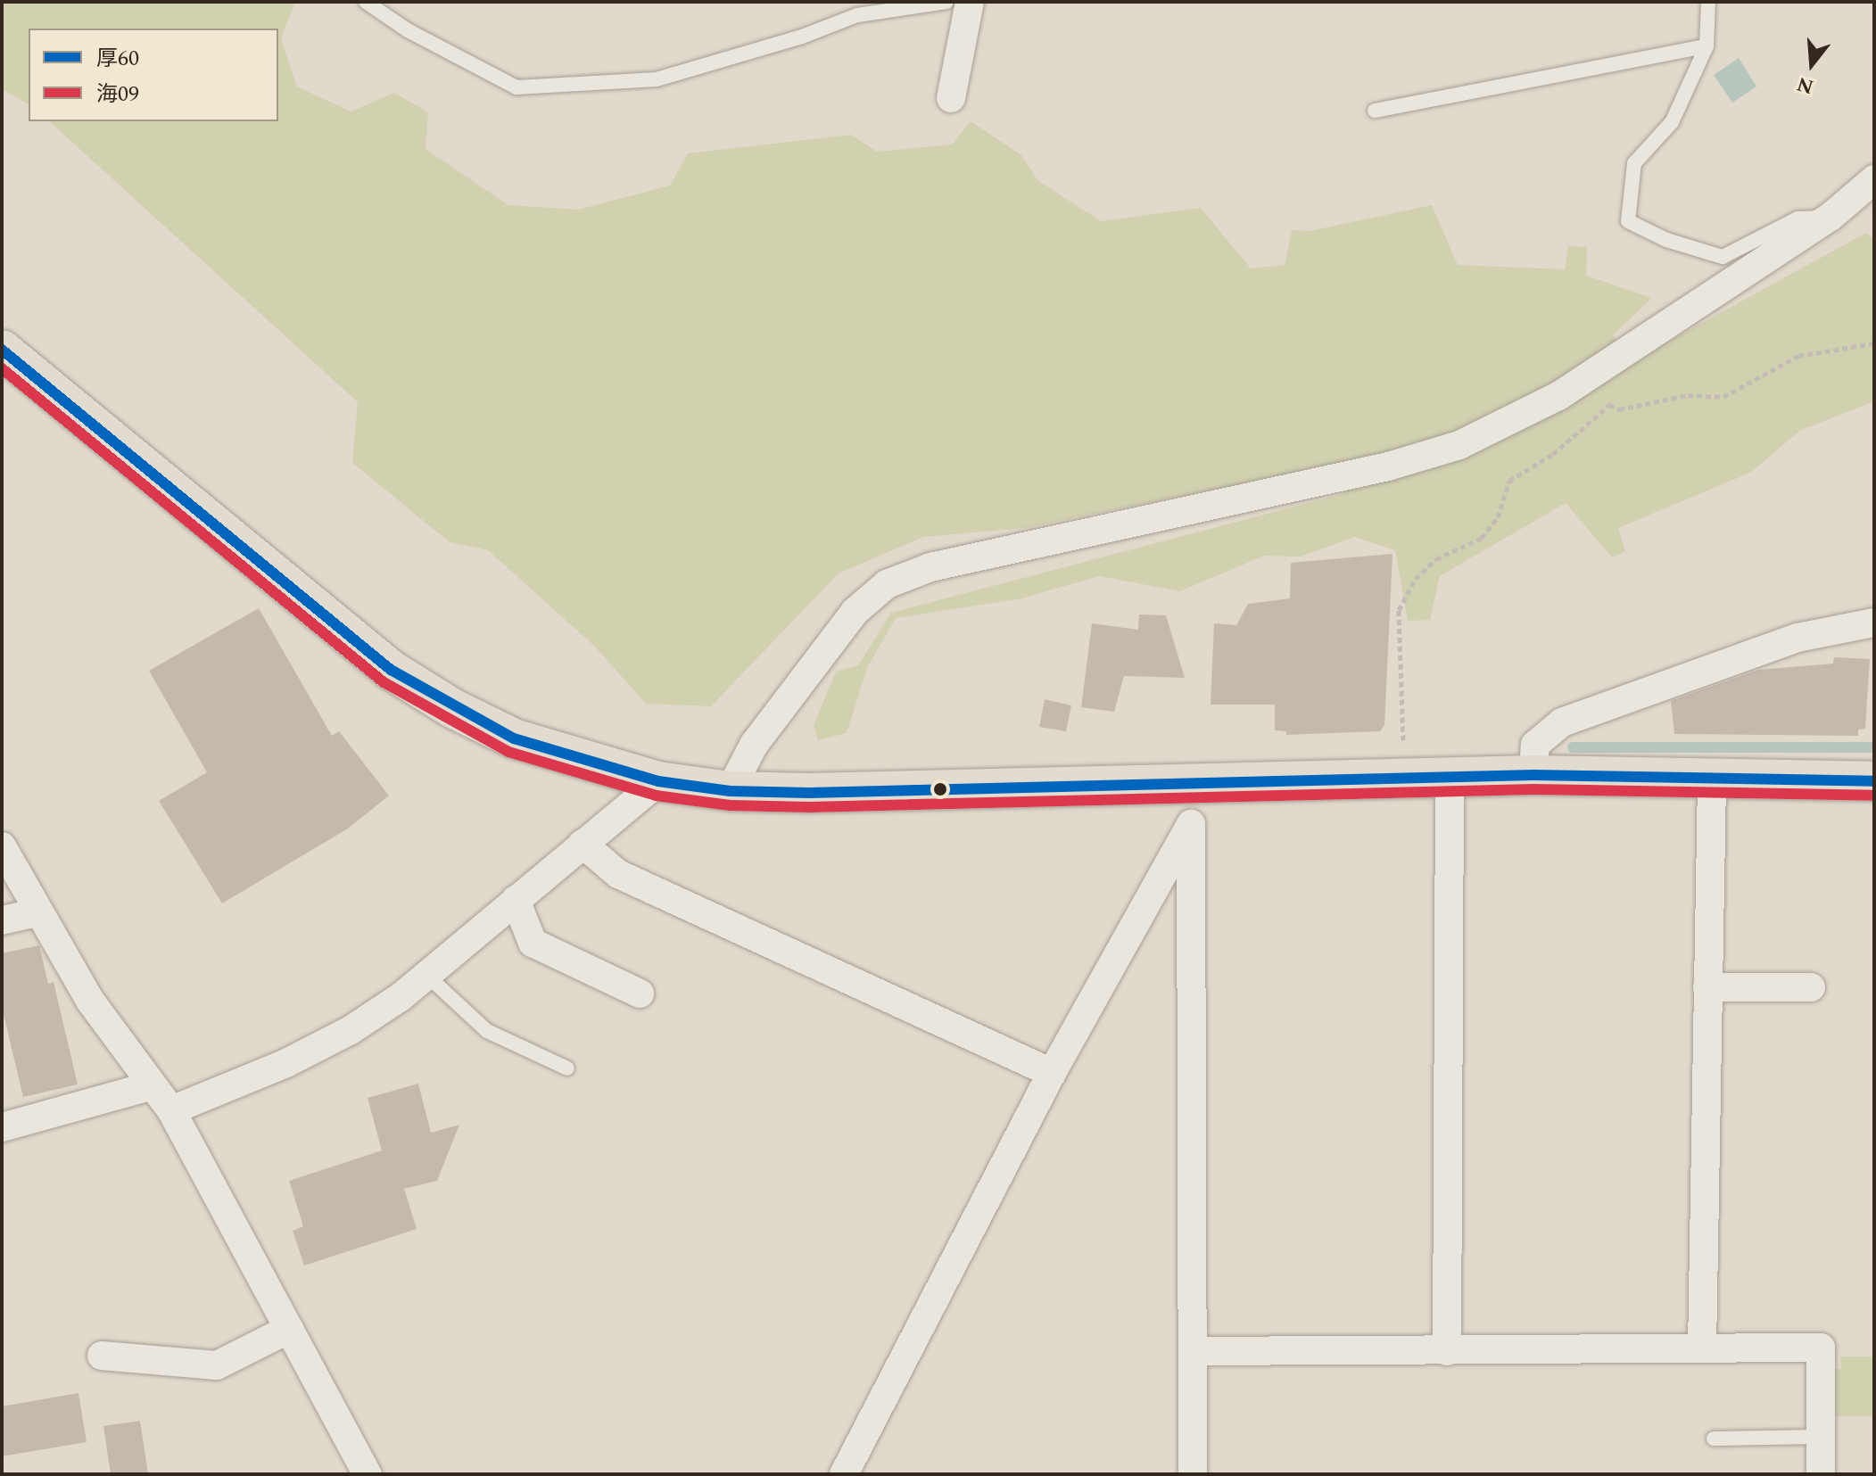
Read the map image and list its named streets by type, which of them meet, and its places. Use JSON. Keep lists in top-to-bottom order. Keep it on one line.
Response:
{"lines":["transit line 厚60","transit line 海09"],"legend":["厚60","海09"],"north":"bottom"}
